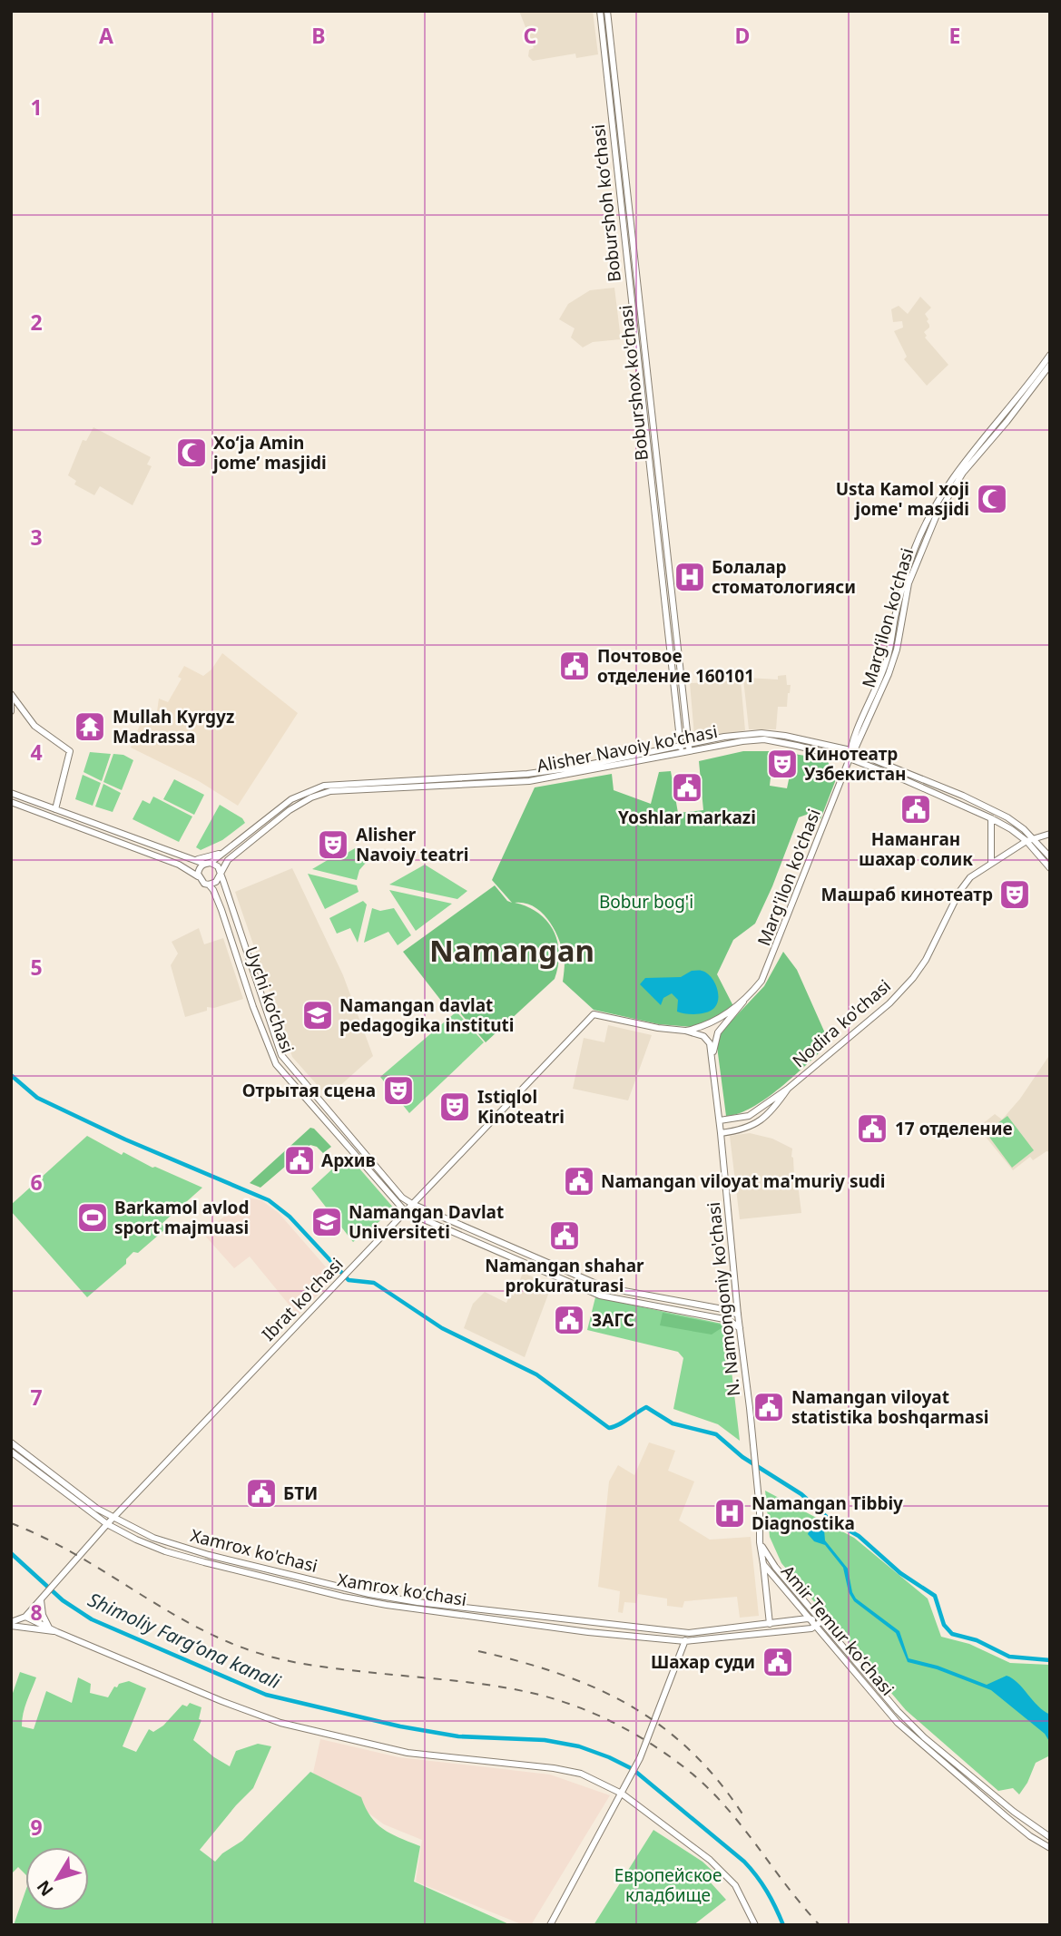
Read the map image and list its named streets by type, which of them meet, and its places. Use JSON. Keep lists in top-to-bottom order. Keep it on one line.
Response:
{"streets":{"main road":["Boburshoh koʻchasi","Boburshox ko'chasi","Margʻilon koʻchasi","Alisher Navoiy ko'chasi","Marg'ilon ko'chasi","Uychi ko’chasi","Nodira ko'chasi","Ibrat ko'chasi","N. Namongoniy ko'chasi","Xamrox ko'chasi","Xamrox koʻchasi","Amir Temur koʻchasi"]},"crossings":[["Boburshoh koʻchasi","Alisher Navoiy ko'chasi"],["Boburshox ko'chasi","Alisher Navoiy ko'chasi"],["Margʻilon koʻchasi","Alisher Navoiy ko'chasi"],["Margʻilon koʻchasi","Marg'ilon ko'chasi"],["Alisher Navoiy ko'chasi","Marg'ilon ko'chasi"],["Alisher Navoiy ko'chasi","Uychi ko’chasi"],["Alisher Navoiy ko'chasi","Nodira ko'chasi"],["Uychi ko’chasi","Ibrat ko'chasi"],["Uychi ko’chasi","N. Namongoniy ko'chasi"],["Nodira ko'chasi","N. Namongoniy ko'chasi"],["Ibrat ko'chasi","Xamrox ko'chasi"],["Ibrat ko'chasi","Xamrox koʻchasi"],["N. Namongoniy ko'chasi","Amir Temur koʻchasi"],["Xamrox ko'chasi","Xamrox koʻchasi"],["Xamrox ko'chasi","Amir Temur koʻchasi"],["Xamrox koʻchasi","Amir Temur koʻchasi"]],"districts":["Namangan"],"water":["Shimoliy Fargʻona kanali"],"parks":["Bobur bog'i","Европейское кладбище"],"places":{"mosque":["Xo‘ja Amin jome’ masjidi","Usta Kamol xoji jome' masjidi"],"hospital":["Болалар стоматологияси","Namangan Tibbiy Diagnostika"],"public building":["Почтовое отделение 160101","Yoshlar markazi","Наманган шахар солик","17 отделение","Архив","Namangan viloyat ma'muriy sudi","Namangan shahar prokuraturasi","ЗАГС","Namangan viloyat statistika boshqarmasi","БТИ","Шахар суди"],"temple":["Mullah Kyrgyz Madrassa"],"theatre":["Кинотеатр Узбекистан","Alisher Navoiy teatri","Машраб кинотеатр","Отрытая сцена","Istiqlol Kinoteatri"],"school or university":["Namangan davlat pedagogika instituti","Namangan Davlat Universiteti"],"sports":["Barkamol avlod sport majmuasi"]},"north":"bottom left","grid":{"columns":["A","B","C","D","E"],"rows":["1","2","3","4","5","6","7","8","9"]}}
